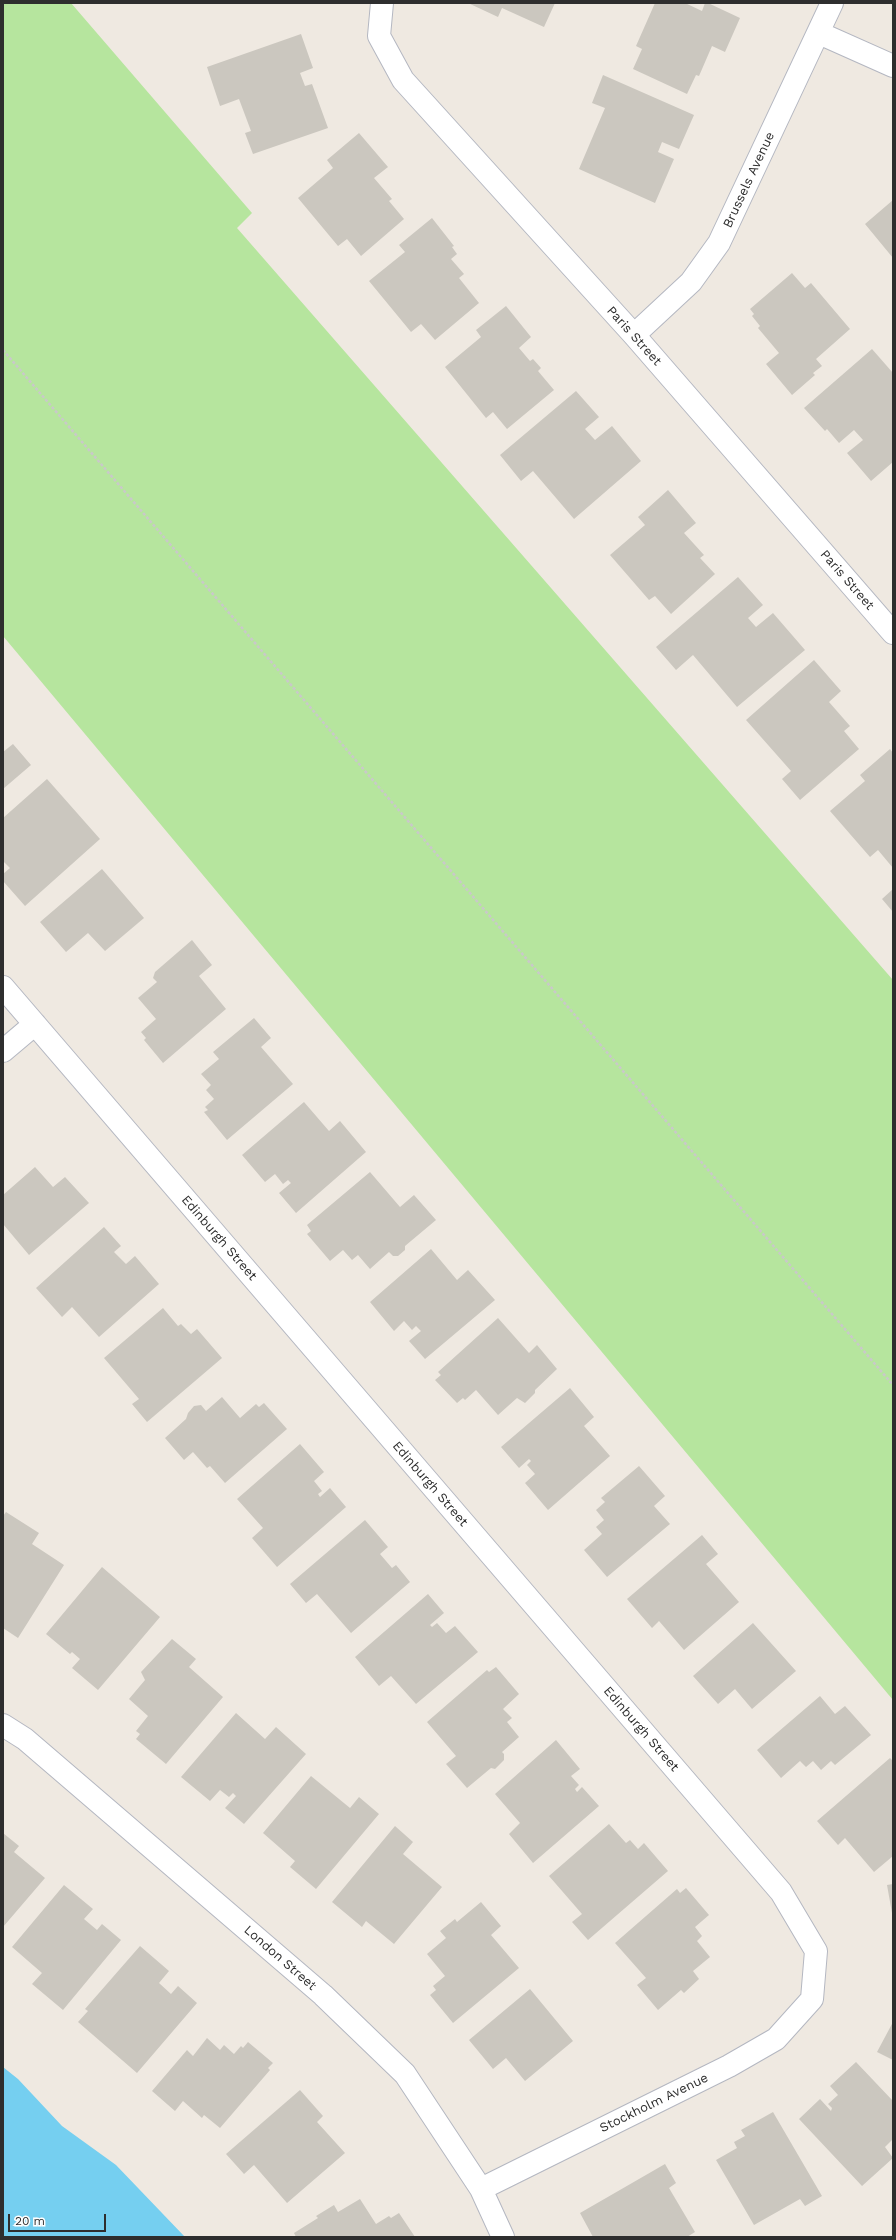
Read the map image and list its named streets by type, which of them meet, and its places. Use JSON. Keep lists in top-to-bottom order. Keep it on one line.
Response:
{"streets":{"street":["Brussels Avenue","Paris Street","Edinburgh Street","London Street","Stockholm Avenue"]},"crossings":[["Brussels Avenue","Paris Street"],["Edinburgh Street","Stockholm Avenue"],["London Street","Stockholm Avenue"]],"scale_bar":"20 m"}
